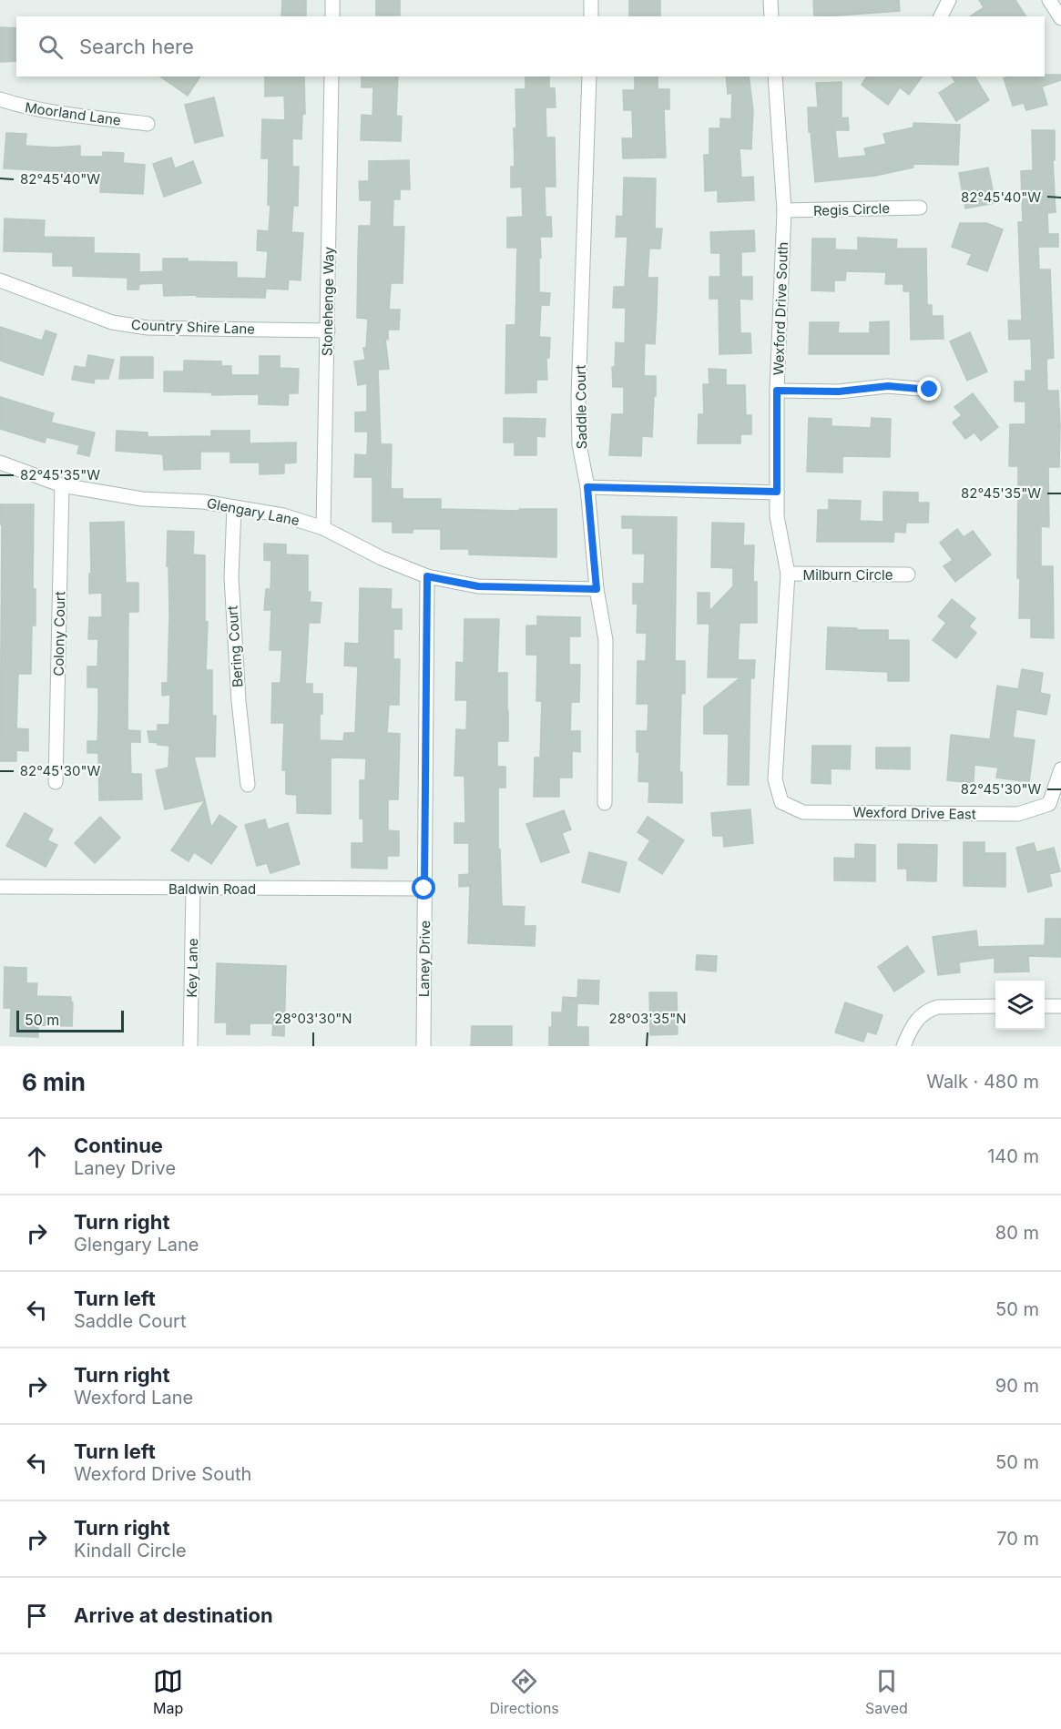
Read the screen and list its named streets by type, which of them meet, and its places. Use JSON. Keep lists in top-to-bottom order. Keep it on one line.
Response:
{"streets":{"street":["Moorland Lane","Regis Circle","Stonehenge Way","Wexford Drive South","Country Shire Lane","Saddle Court","Glengary Lane","Milburn Circle","Colony Court","Bering Court","Wexford Drive East","Baldwin Road","Laney Drive","Key Lane"]},"crossings":[["Regis Circle","Wexford Drive South"],["Stonehenge Way","Country Shire Lane"],["Stonehenge Way","Glengary Lane"],["Wexford Drive South","Milburn Circle"],["Wexford Drive South","Wexford Drive East"],["Saddle Court","Glengary Lane"],["Glengary Lane","Colony Court"],["Glengary Lane","Bering Court"],["Glengary Lane","Laney Drive"],["Baldwin Road","Laney Drive"],["Baldwin Road","Key Lane"]],"scale_bar":"50 m","page":{"search":"Search here","scale":"50 m","heading":["6 min","Walk · 480 m"],"list":[["Continue","Laney Drive","140 m"],["Turn right","Glengary Lane","80 m"],["Turn left","Saddle Court","50 m"],["Turn right","Wexford Lane","90 m"],["Turn left","Wexford Drive South","50 m"],["Turn right","Kindall Circle","70 m"],"Arrive at destination"],"nav":["Map","Directions","Saved"]},"coordinates":["82°45'40\"W","82°45'35\"W","82°45'30\"W","28°03'30\"N","28°03'35\"N"]}
